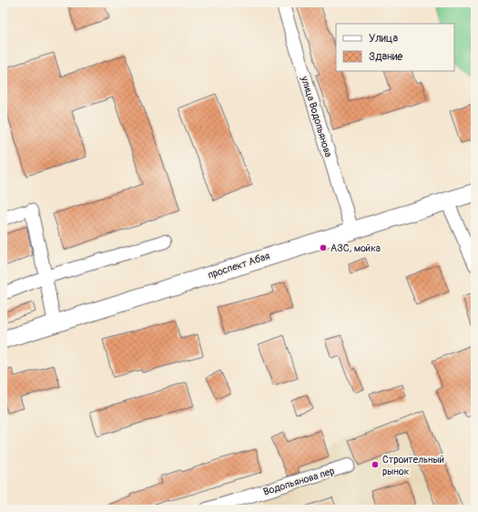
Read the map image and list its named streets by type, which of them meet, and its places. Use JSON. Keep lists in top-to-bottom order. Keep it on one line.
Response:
{"streets":{"main road":["проспект Абая"],"street":["улица Водопьянова","Водопьянова пер"]},"crossings":[["улица Водопьянова","проспект Абая"]],"places":["АЗС, мойка","Строительный рынок"],"legend":["Улица","Здание"]}
